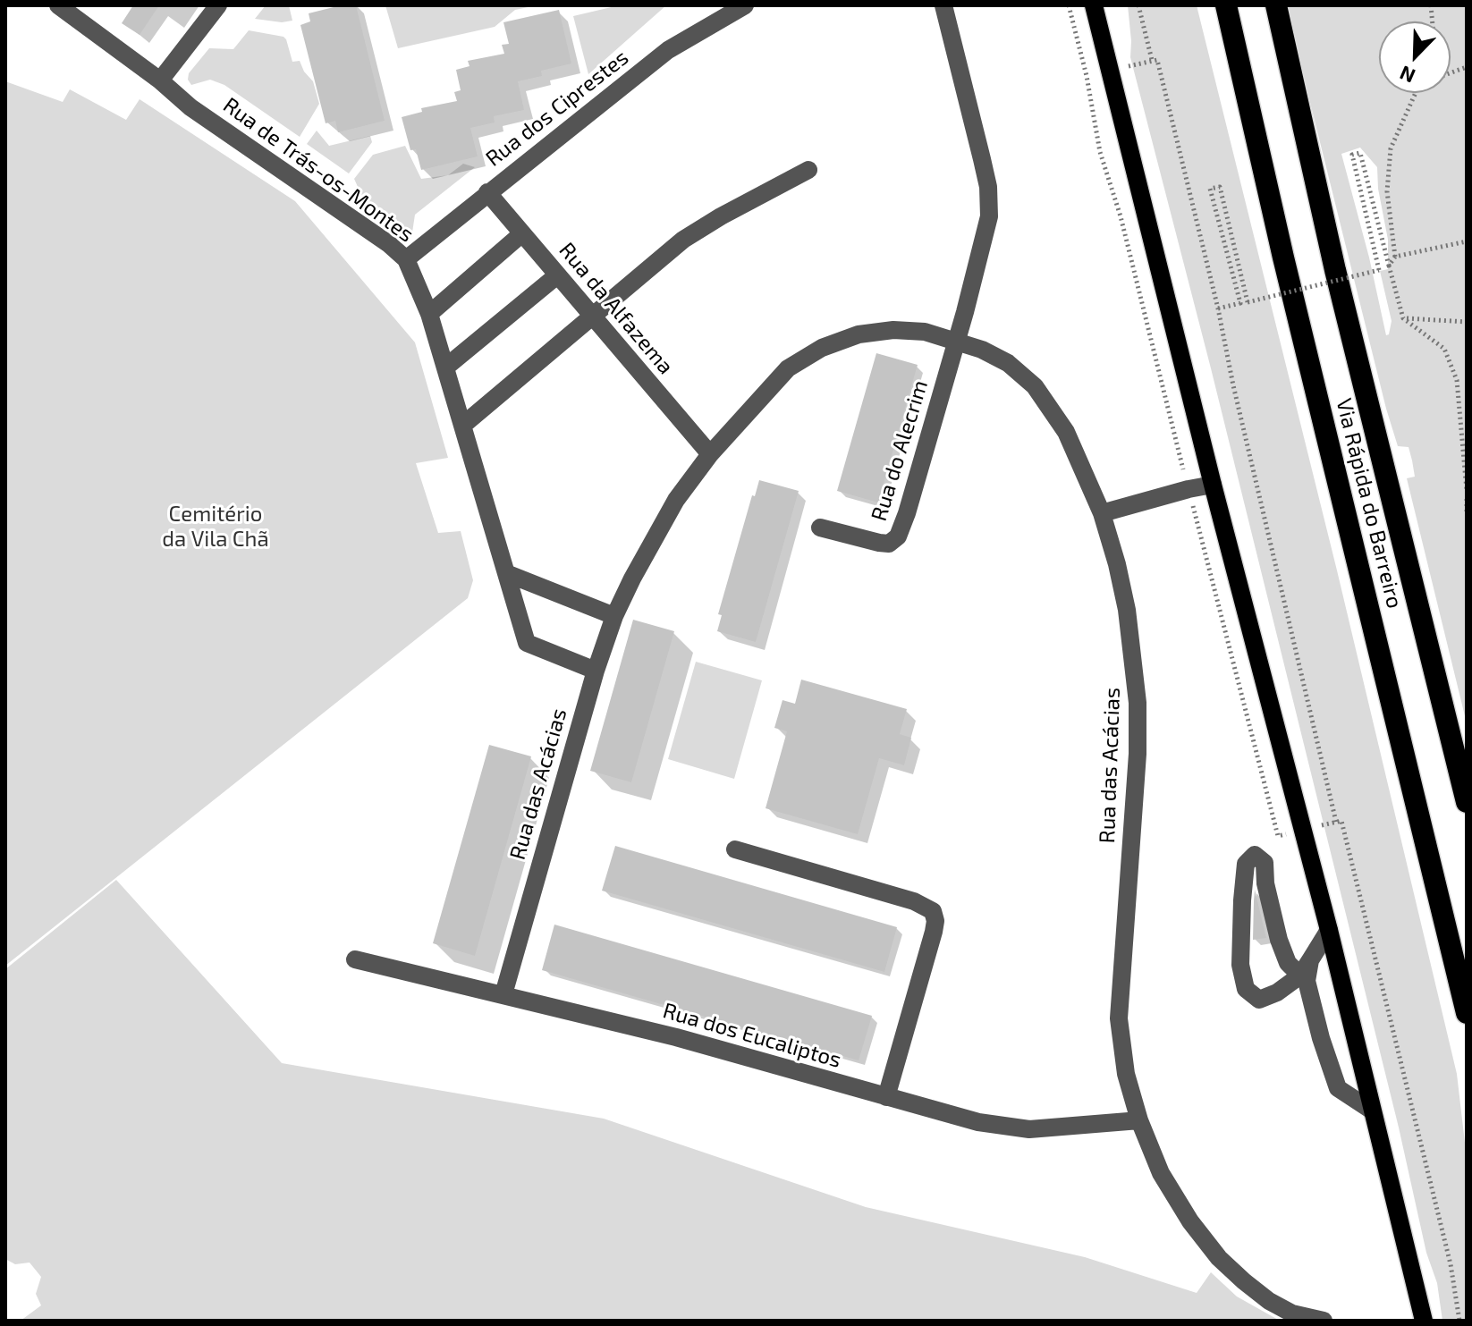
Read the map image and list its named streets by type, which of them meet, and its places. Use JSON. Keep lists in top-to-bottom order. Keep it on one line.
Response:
{"streets":{"highway":["Via Rápida do Barreiro"],"street":["Rua dos Ciprestes","Rua de Trás-os-Montes","Rua da Alfazema","Rua do Alecrim","Rua das Acácias","Rua dos Eucaliptos"]},"crossings":[["Rua dos Ciprestes","Rua de Trás-os-Montes"],["Rua dos Ciprestes","Rua da Alfazema"],["Rua de Trás-os-Montes","Rua das Acácias"],["Rua da Alfazema","Rua das Acácias"],["Rua do Alecrim","Rua das Acácias"],["Rua das Acácias","Rua dos Eucaliptos"]],"parks":["Cemitério da Vila Chã"],"north":"bottom left"}
